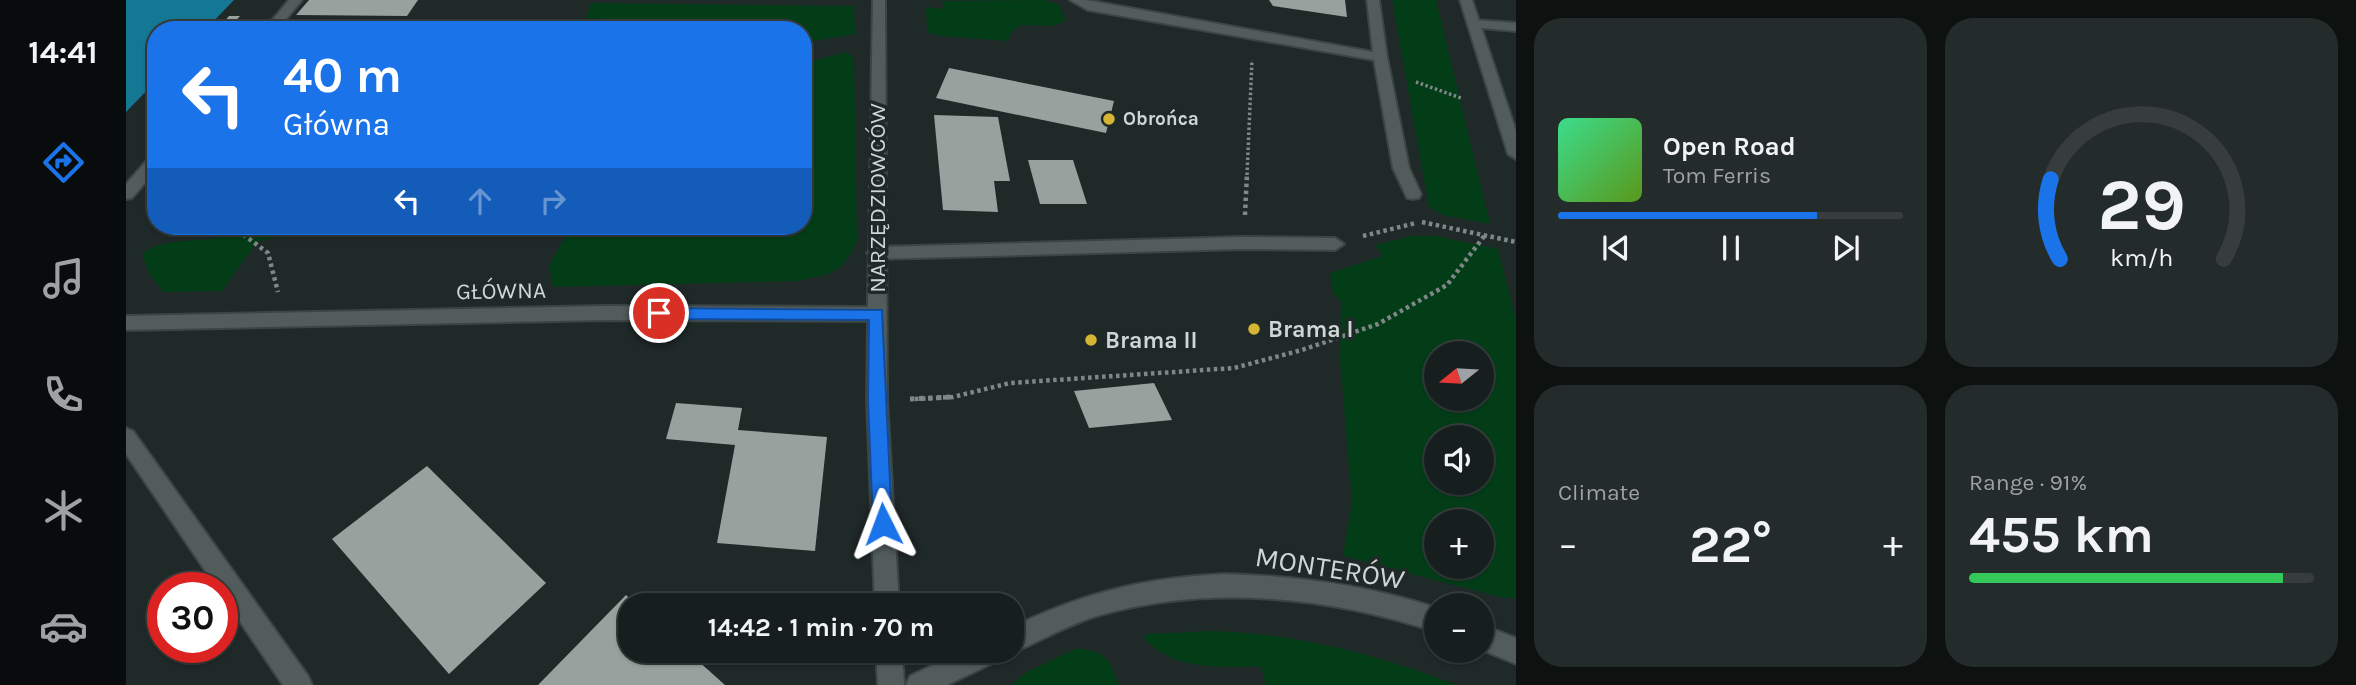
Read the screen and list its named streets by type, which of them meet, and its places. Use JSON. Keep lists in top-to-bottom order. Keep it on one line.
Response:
{"streets":{"street":["NARZĘDZIOWCÓW","GŁÓWNA","MONTERÓW"]},"crossings":[["NARZĘDZIOWCÓW","GŁÓWNA"]],"places":["Obrońca","Brama I","Brama II"],"north":"left","page":{"tabs":"14:41","turn":["40 m","Główna"],"song":["Open Road","Tom Ferris"],"map_buttons":["+","−"],"tile":["Climate",["Range · 91%","455 km"]],"heat":["−","22°","+"],"limit":"30","trip":"14:42 · 1 min · 70 m","gauge":["29","km/h"]}}
